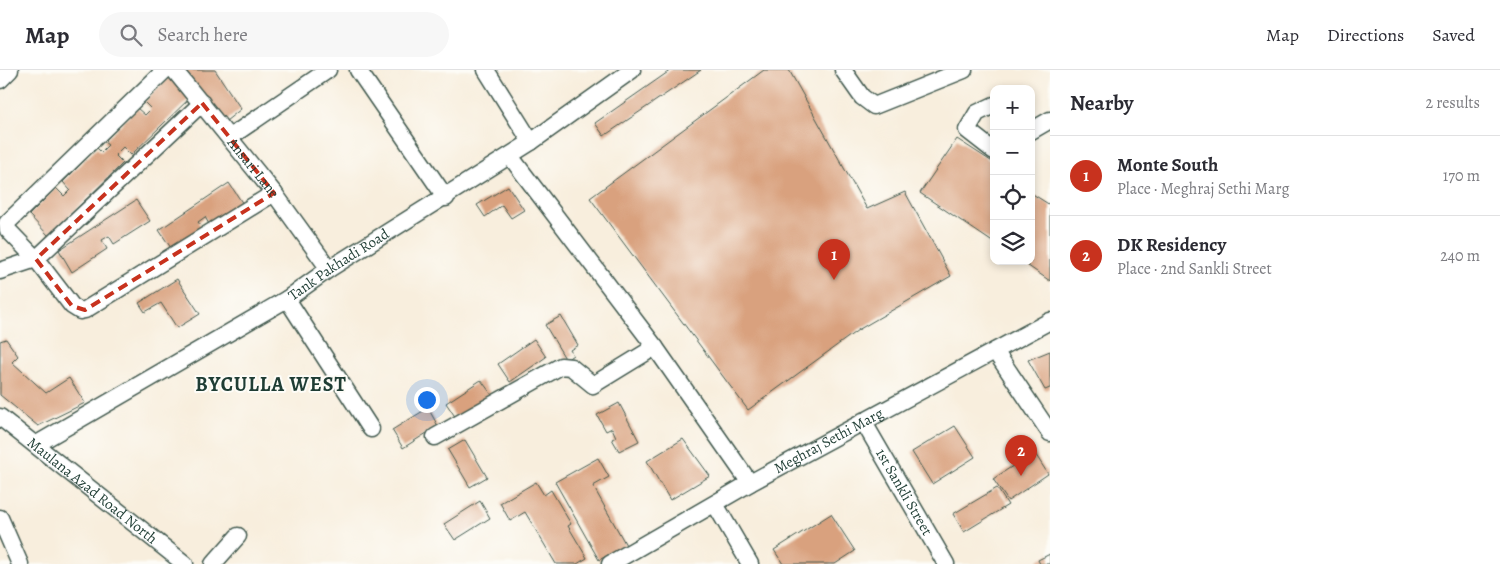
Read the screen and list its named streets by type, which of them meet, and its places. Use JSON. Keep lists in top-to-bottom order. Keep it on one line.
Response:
{"streets":{"street":["Ansari Lane","Tank Pakhadi Road","Meghraj Sethi Marg","Maulana Azad Road North","1st Sankli Street"]},"crossings":[["Ansari Lane","Tank Pakhadi Road"],["Tank Pakhadi Road","Maulana Azad Road North"],["Meghraj Sethi Marg","1st Sankli Street"]],"districts":["BYCULLA WEST"],"page":{"header":"Map","search":"Search here","nav":["Map","Directions","Saved"],"heading":["Nearby","2 results"],"map_buttons":["+","−"],"list":[{"mark":"1","name":"Monte South","note":"Place · Meghraj Sethi Marg","value":"170 m"},{"mark":"2","name":"DK Residency","note":"Place · 2nd Sankli Street","value":"240 m"}],"pins":["1","2"]}}
